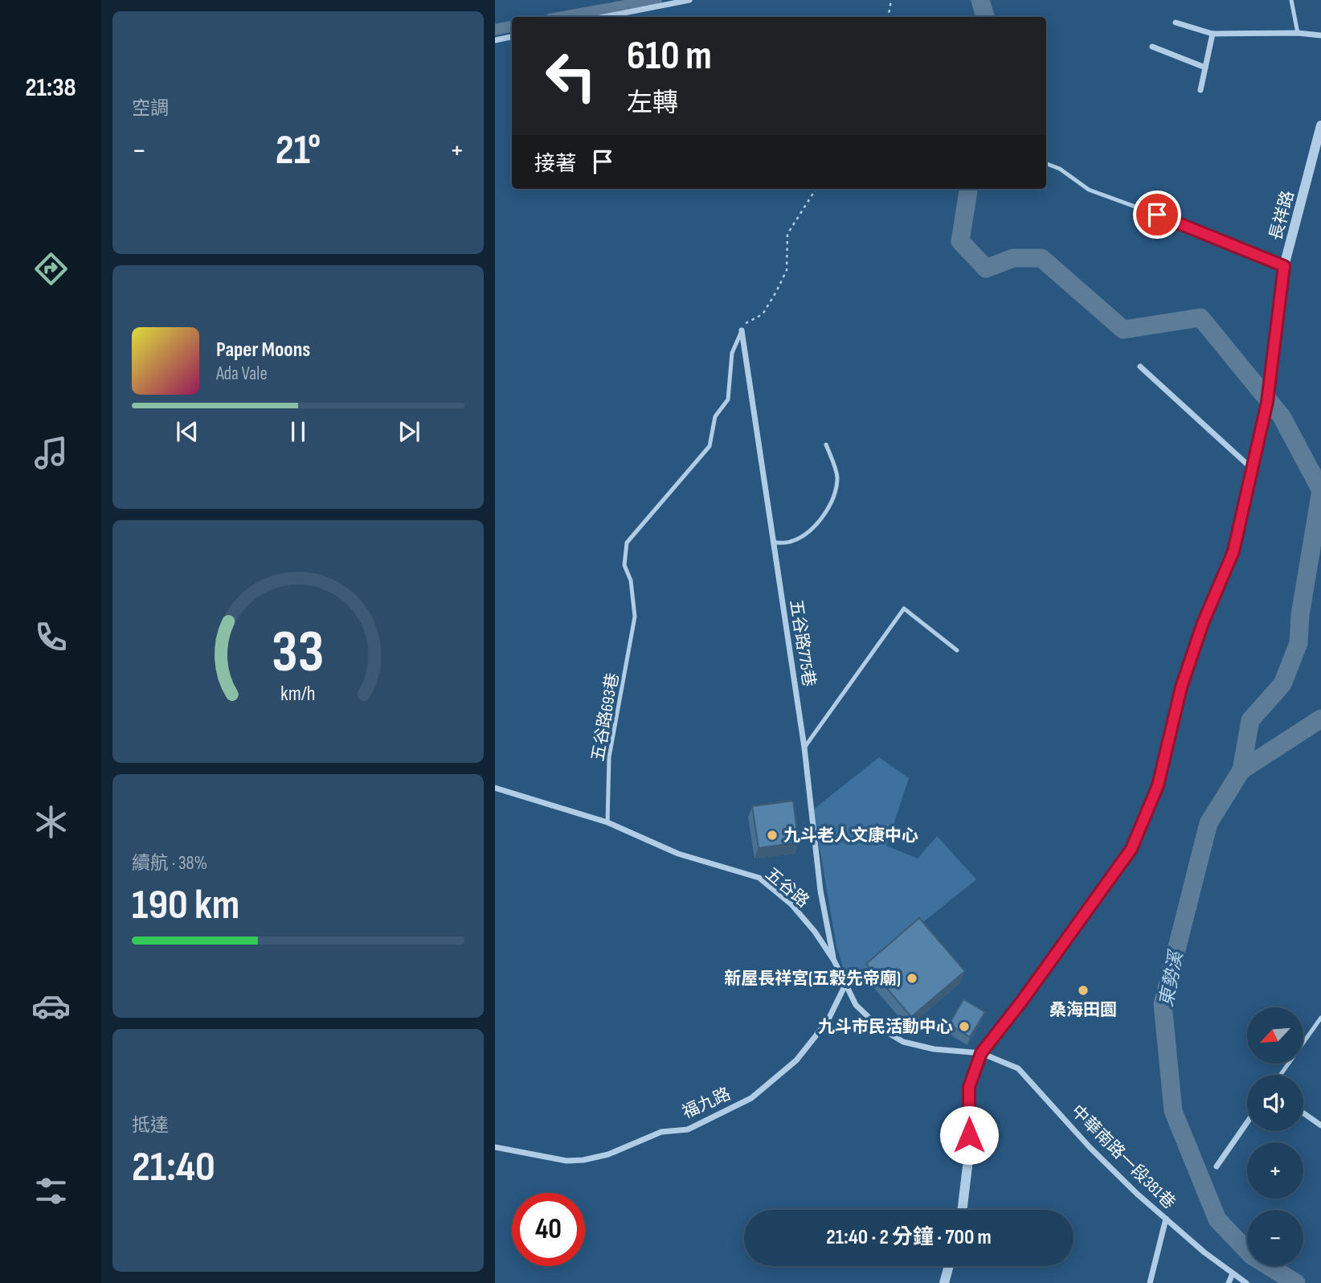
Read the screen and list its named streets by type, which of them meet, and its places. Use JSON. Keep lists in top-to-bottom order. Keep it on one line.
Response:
{"streets":{"street":["長祥路","五谷路775巷","五谷路","福九路","中華南路一段381巷"],"lane":["五谷路693巷"]},"crossings":[["長祥路","五谷路"],["長祥路","中華南路一段381巷"],["五谷路775巷","五谷路693巷"],["五谷路775巷","五谷路"],["五谷路693巷","五谷路"],["五谷路","福九路"],["五谷路","中華南路一段381巷"]],"water":["東勢溪"],"places":["九斗老人文康中心","新屋長祥宮(五穀先帝廟)","桑海田園","九斗市民活動中心"],"north":"bottom left","page":{"tabs":"21:38","tile":["空調",["續航 · 38%","190 km"],["抵達","21:40"]],"turn":["610 m","左轉"],"heat":["−","21°","+"],"then":"接著","song":["Paper Moons","Ada Vale"],"map_buttons":["+","−"],"limit":"40","trip":"21:40 · 2 分鐘 · 700 m","gauge":["33","km/h"]}}
